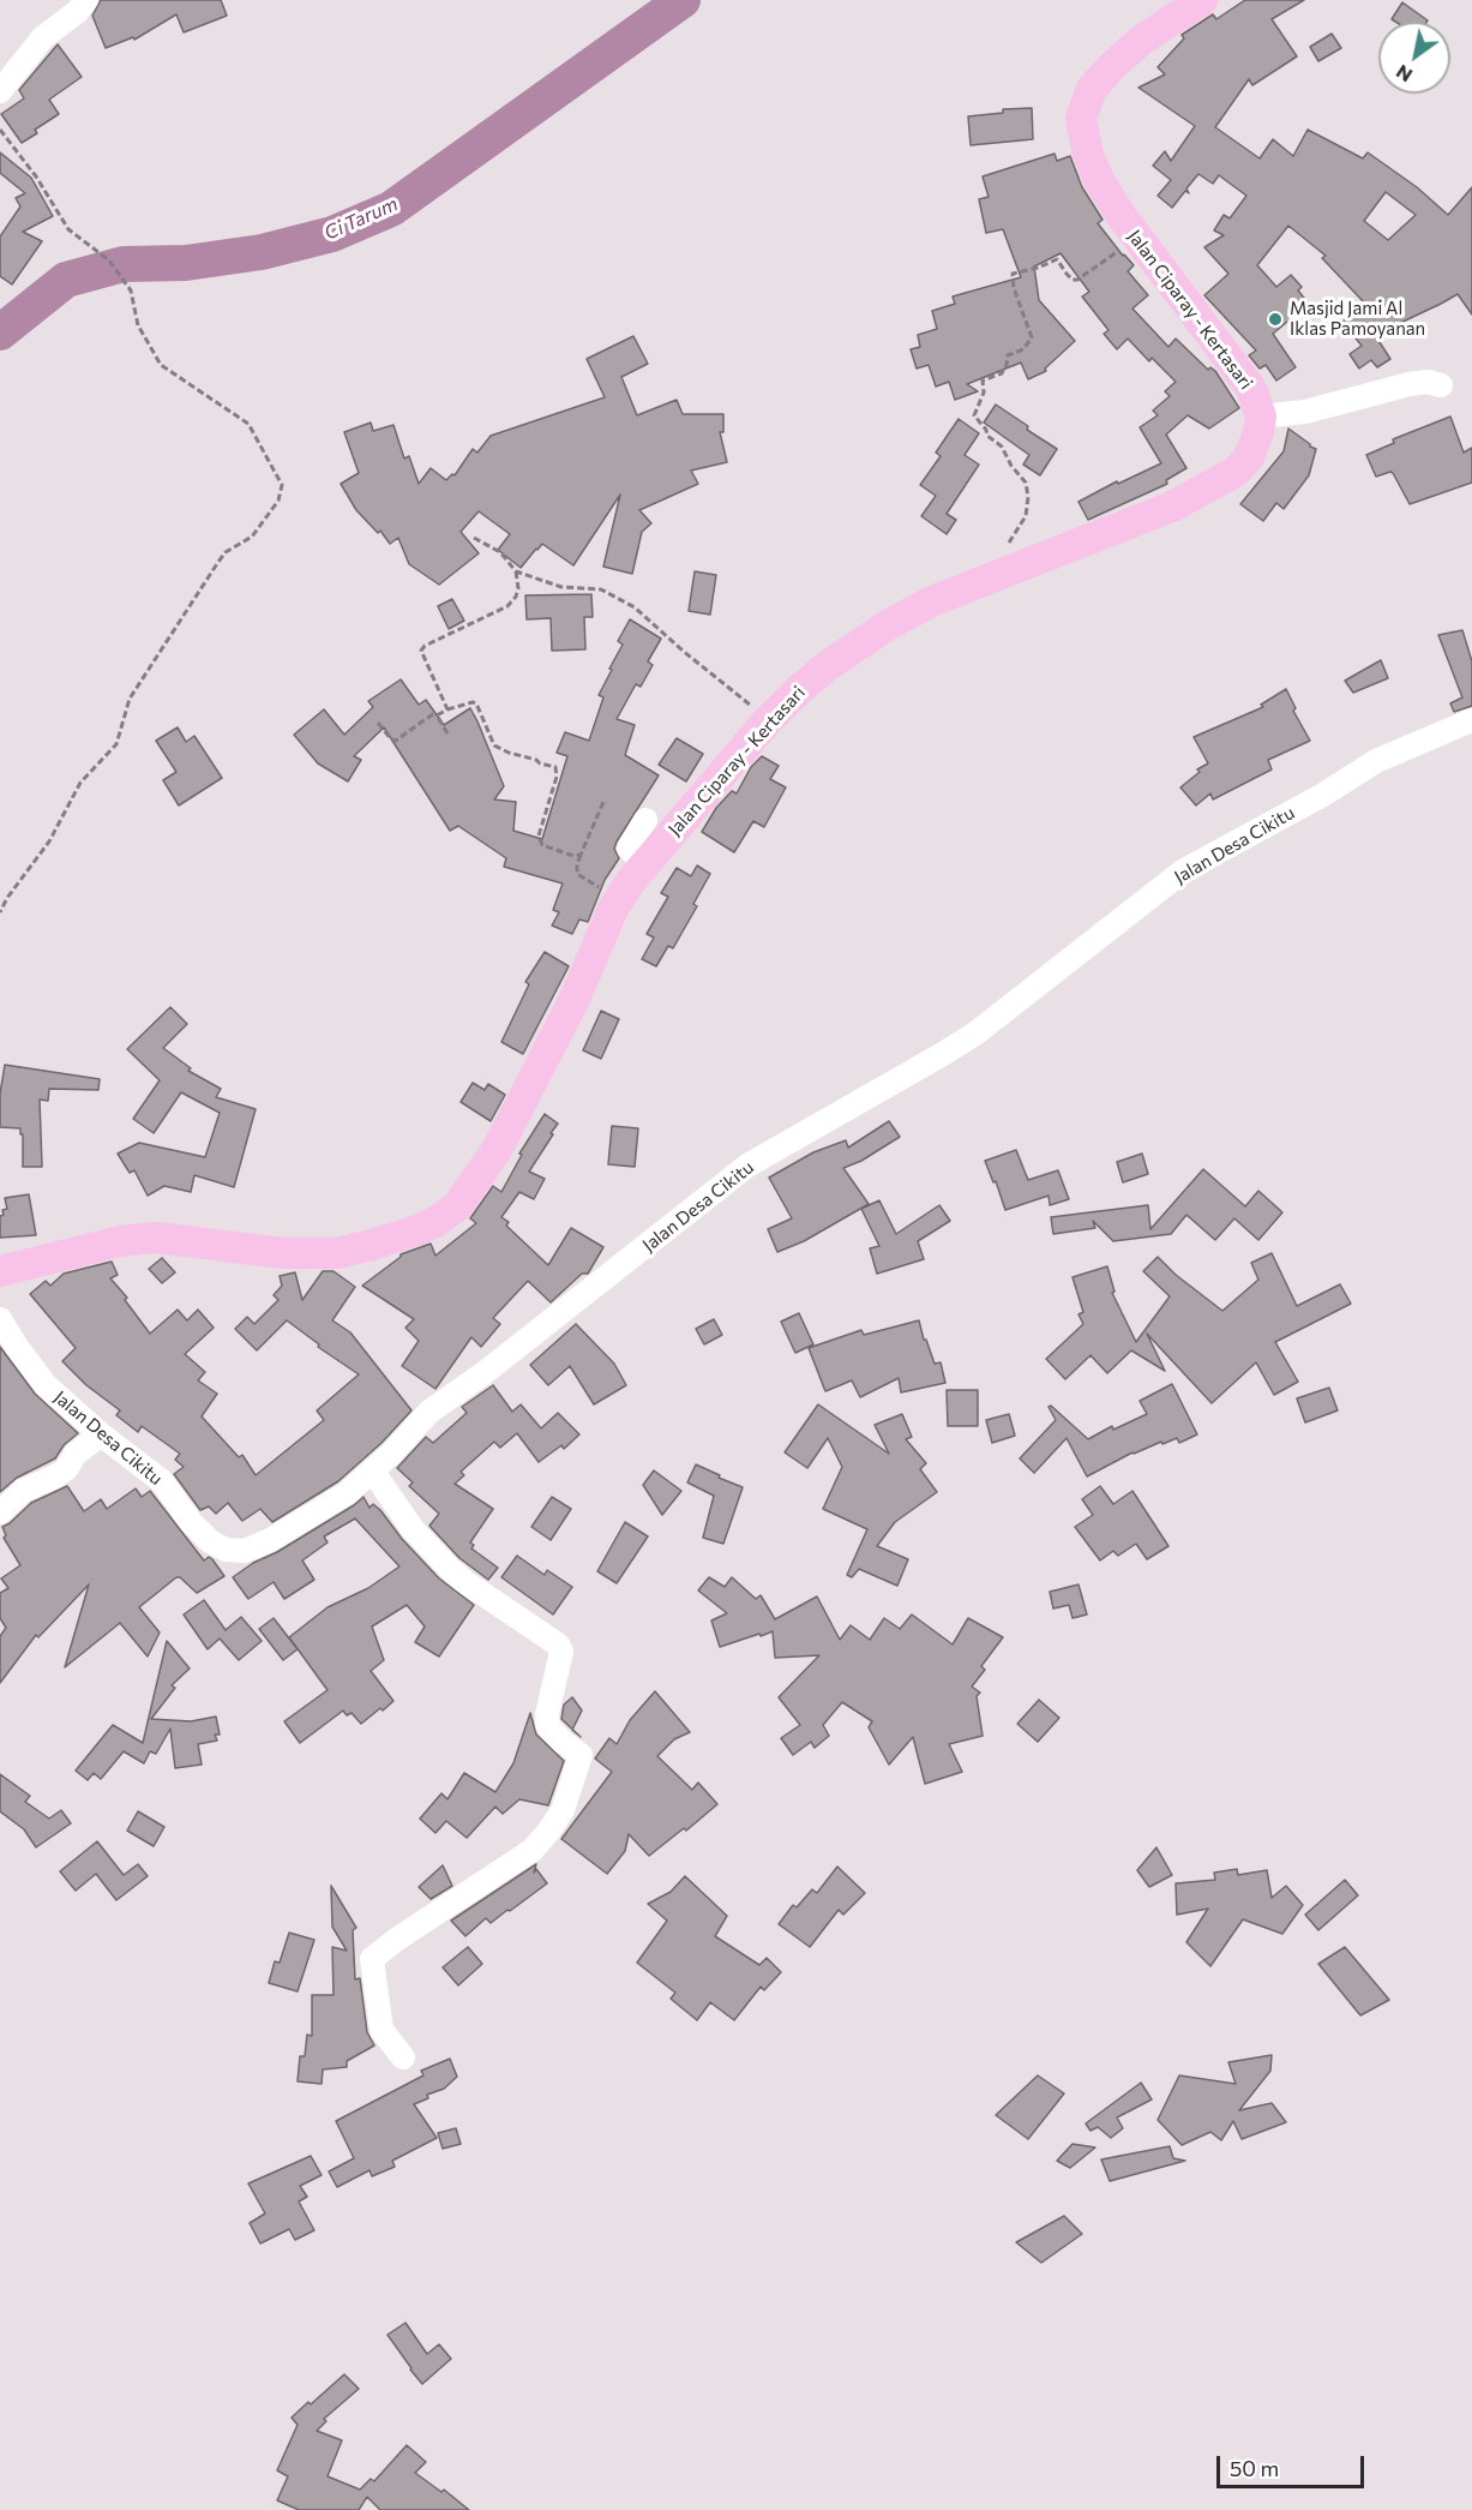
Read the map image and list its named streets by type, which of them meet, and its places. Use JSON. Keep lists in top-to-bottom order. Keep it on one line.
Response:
{"streets":{"main road":["Jalan Ciparay - Kertasari"],"street":["Jalan Desa Cikitu"]},"water":["Ci Tarum"],"places":["Masjid Jami Al Iklas Pamoyanan"],"scale_bar":"50 m","north":"bottom left"}
